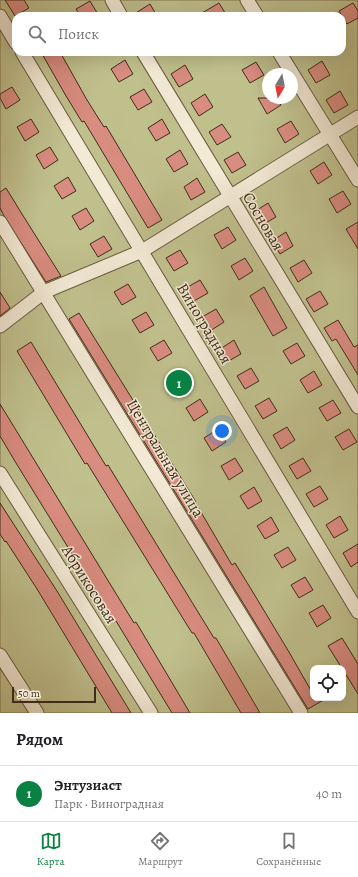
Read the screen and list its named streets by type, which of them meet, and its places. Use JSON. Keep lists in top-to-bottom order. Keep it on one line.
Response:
{"streets":{"street":["Сосновая","Виноградная","Центральная улица","Абрикосовая"]},"scale_bar":"50 m","north":"bottom","page":{"search":"Поиск","pins":"1","scale":"50 m","heading":"Рядом","list":[{"mark":"1","name":"Энтузиаст","note":"Парк · Виноградная","value":"40 m"}],"nav":["Карта","Маршрут","Сохранённые"]}}
